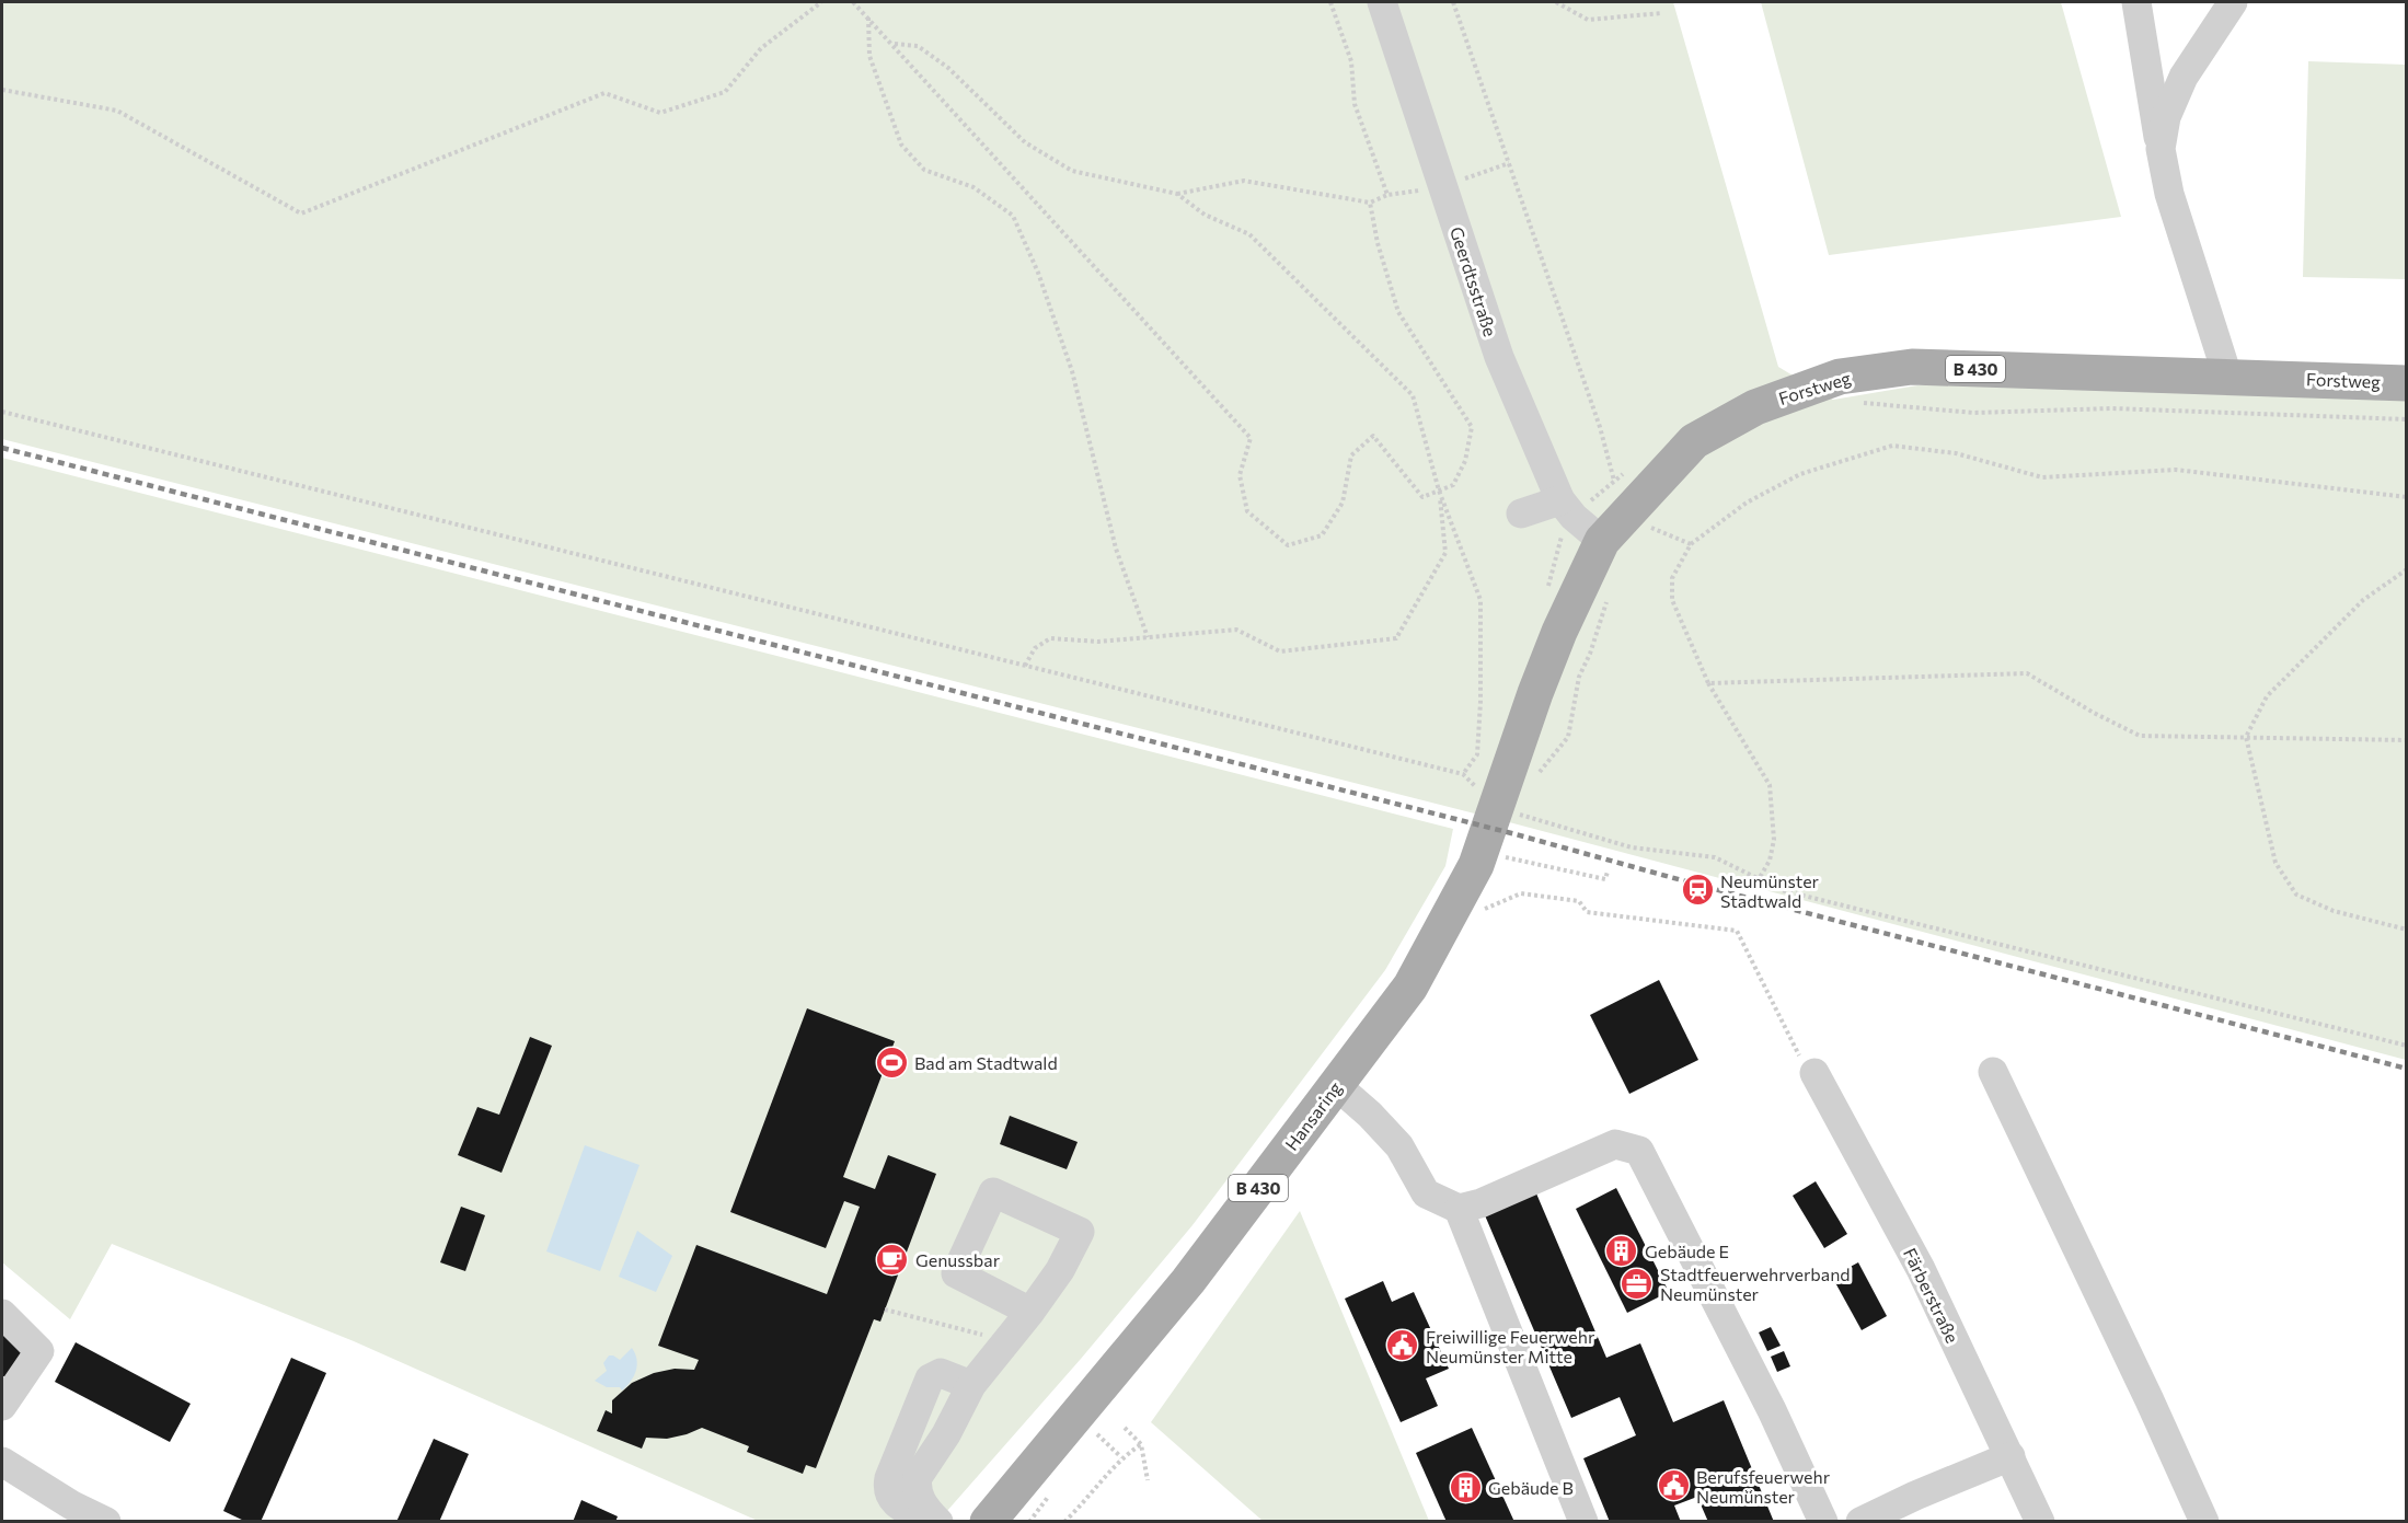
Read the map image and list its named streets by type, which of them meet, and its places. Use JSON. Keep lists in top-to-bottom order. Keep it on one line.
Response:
{"streets":{"main road":["B 430","Forstweg","Hansaring"],"street":["Geerdtsstraße","Färberstraße"]},"crossings":[["Geerdtsstraße","Forstweg"],["Forstweg","Hansaring"]],"places":{"station":["Neumünster Stadtwald"],"sports":["Bad am Stadtwald"],"building":["Gebäude E","Gebäude B"],"cafe":["Genussbar"],"office":["Stadtfeuerwehrverband Neumünster"],"public building":["Freiwillige Feuerwehr Neumünster Mitte","Berufsfeuerwehr Neumünster"]}}
